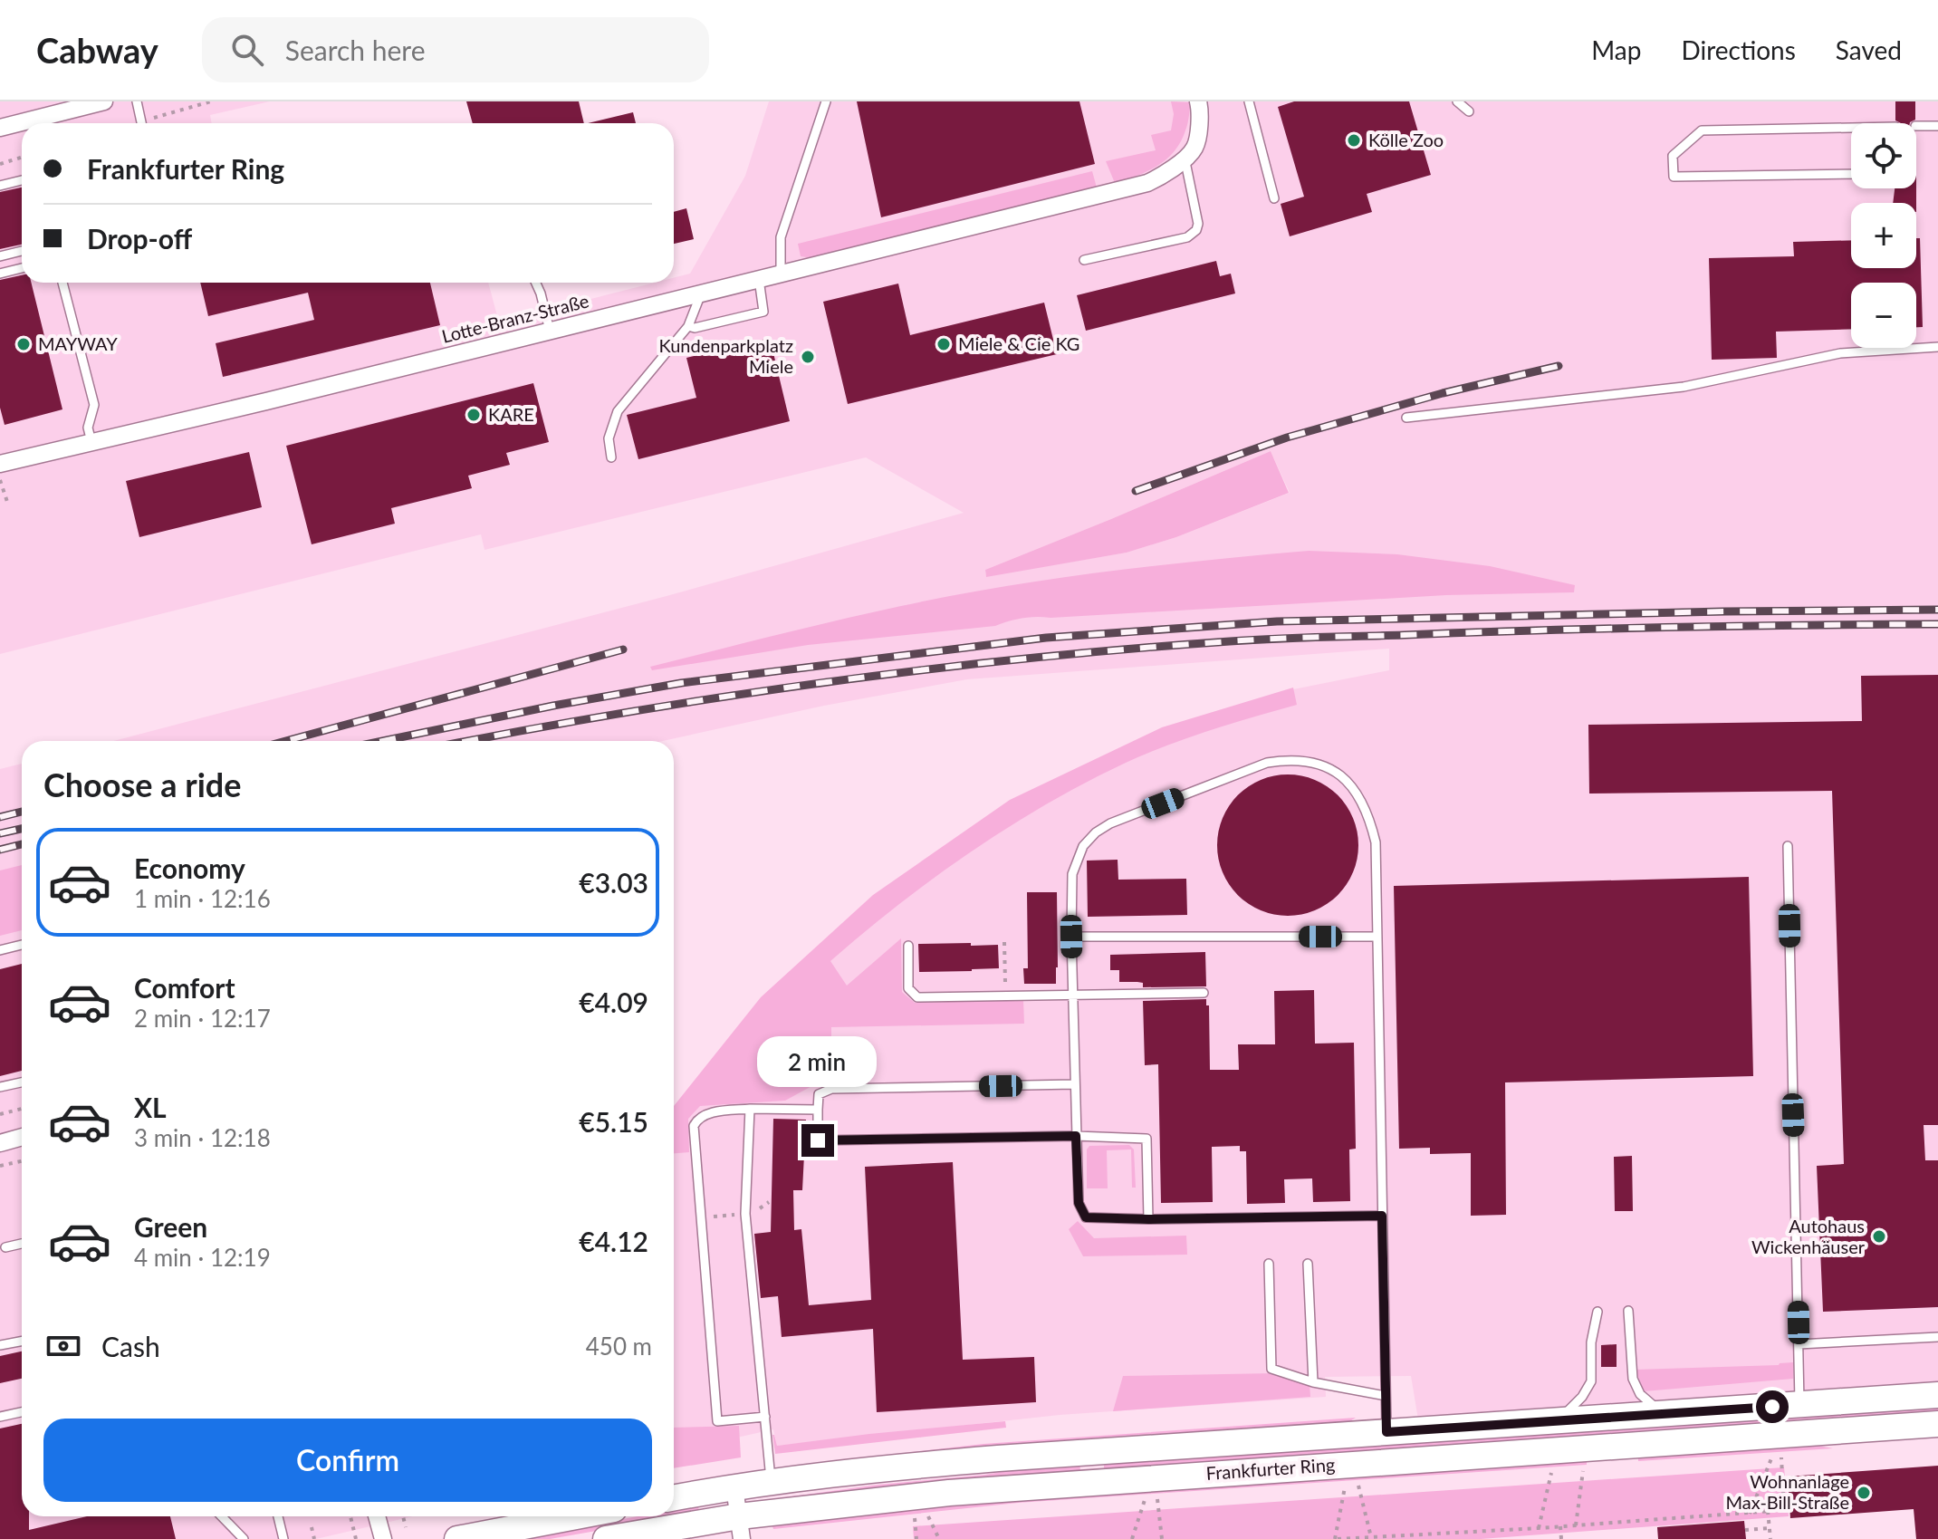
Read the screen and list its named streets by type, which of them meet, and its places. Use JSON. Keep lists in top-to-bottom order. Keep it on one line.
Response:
{"streets":{"main road":["Frankfurter Ring"],"street":["Lotte-Branz-Straße"]},"places":["Kölle Zoo","MAYWAY","Miele & Cie KG","Kundenparkplatz Miele","KARE","Autohaus Wickenhäuser","Wohnanlage Max-Bill-Straße"],"page":{"header":"Cabway","search":"Search here","nav":["Map","Directions","Saved"],"map_buttons":["+","−"],"banner":["Frankfurter Ring","Drop-off"],"heading":"Choose a ride","list":[{"name":"Economy","note":"1 min · 12:16","value":"€3.03"},{"name":"Comfort","note":"2 min · 12:17","value":"€4.09"},{"name":"XL","note":"3 min · 12:18","value":"€5.15"},{"name":"Green","note":"4 min · 12:19","value":"€4.12"}],"bubble":"2 min","pay":["Cash","450 m"],"buttons":"Confirm"}}
